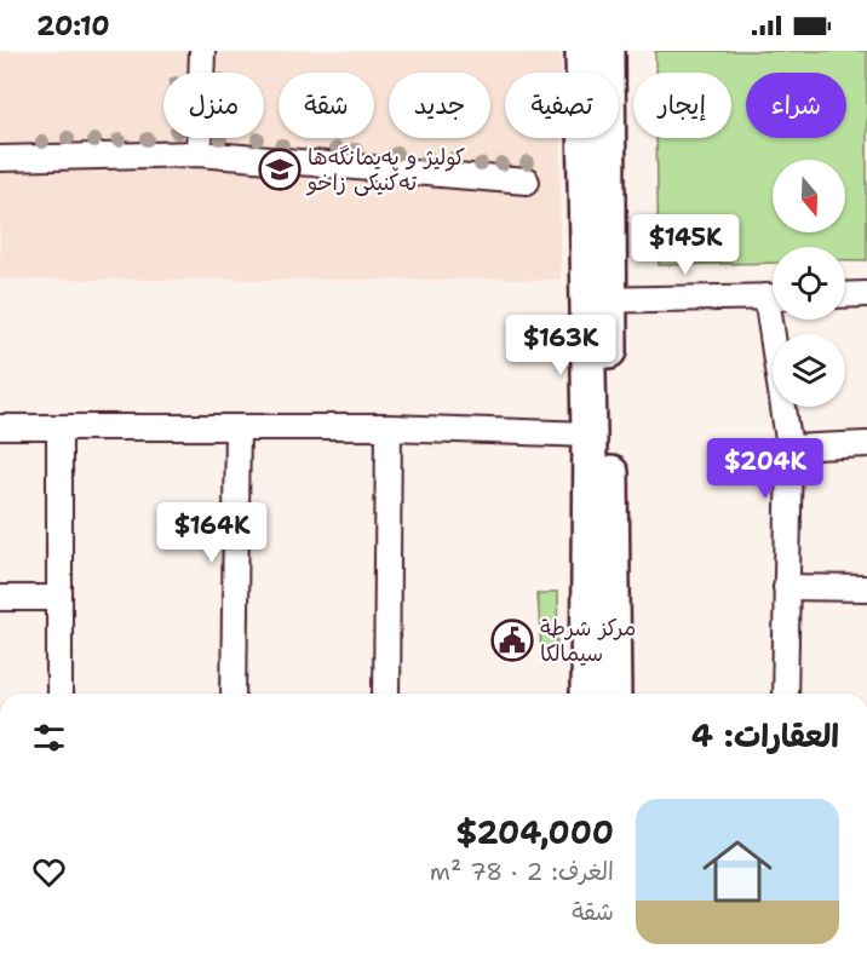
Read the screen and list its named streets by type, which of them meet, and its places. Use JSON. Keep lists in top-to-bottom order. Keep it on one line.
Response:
{"places":{"school or university":["كوليژ و په‌يمانگه‌ها ته‌كنيكى زاخو"],"public building":["مركز شرطة سيمالكا"]},"north":"bottom","page":{"status":"20:10","chip":["شراء","إيجار","تصفية","جديد","شقة","منزل"],"price":["$145K","$163K","$204K","$164K"],"heading":"العقارات: 4","list":[{"name":"$204,000","note":"الغرف: 2 · 78 m² · شقة"}]}}
